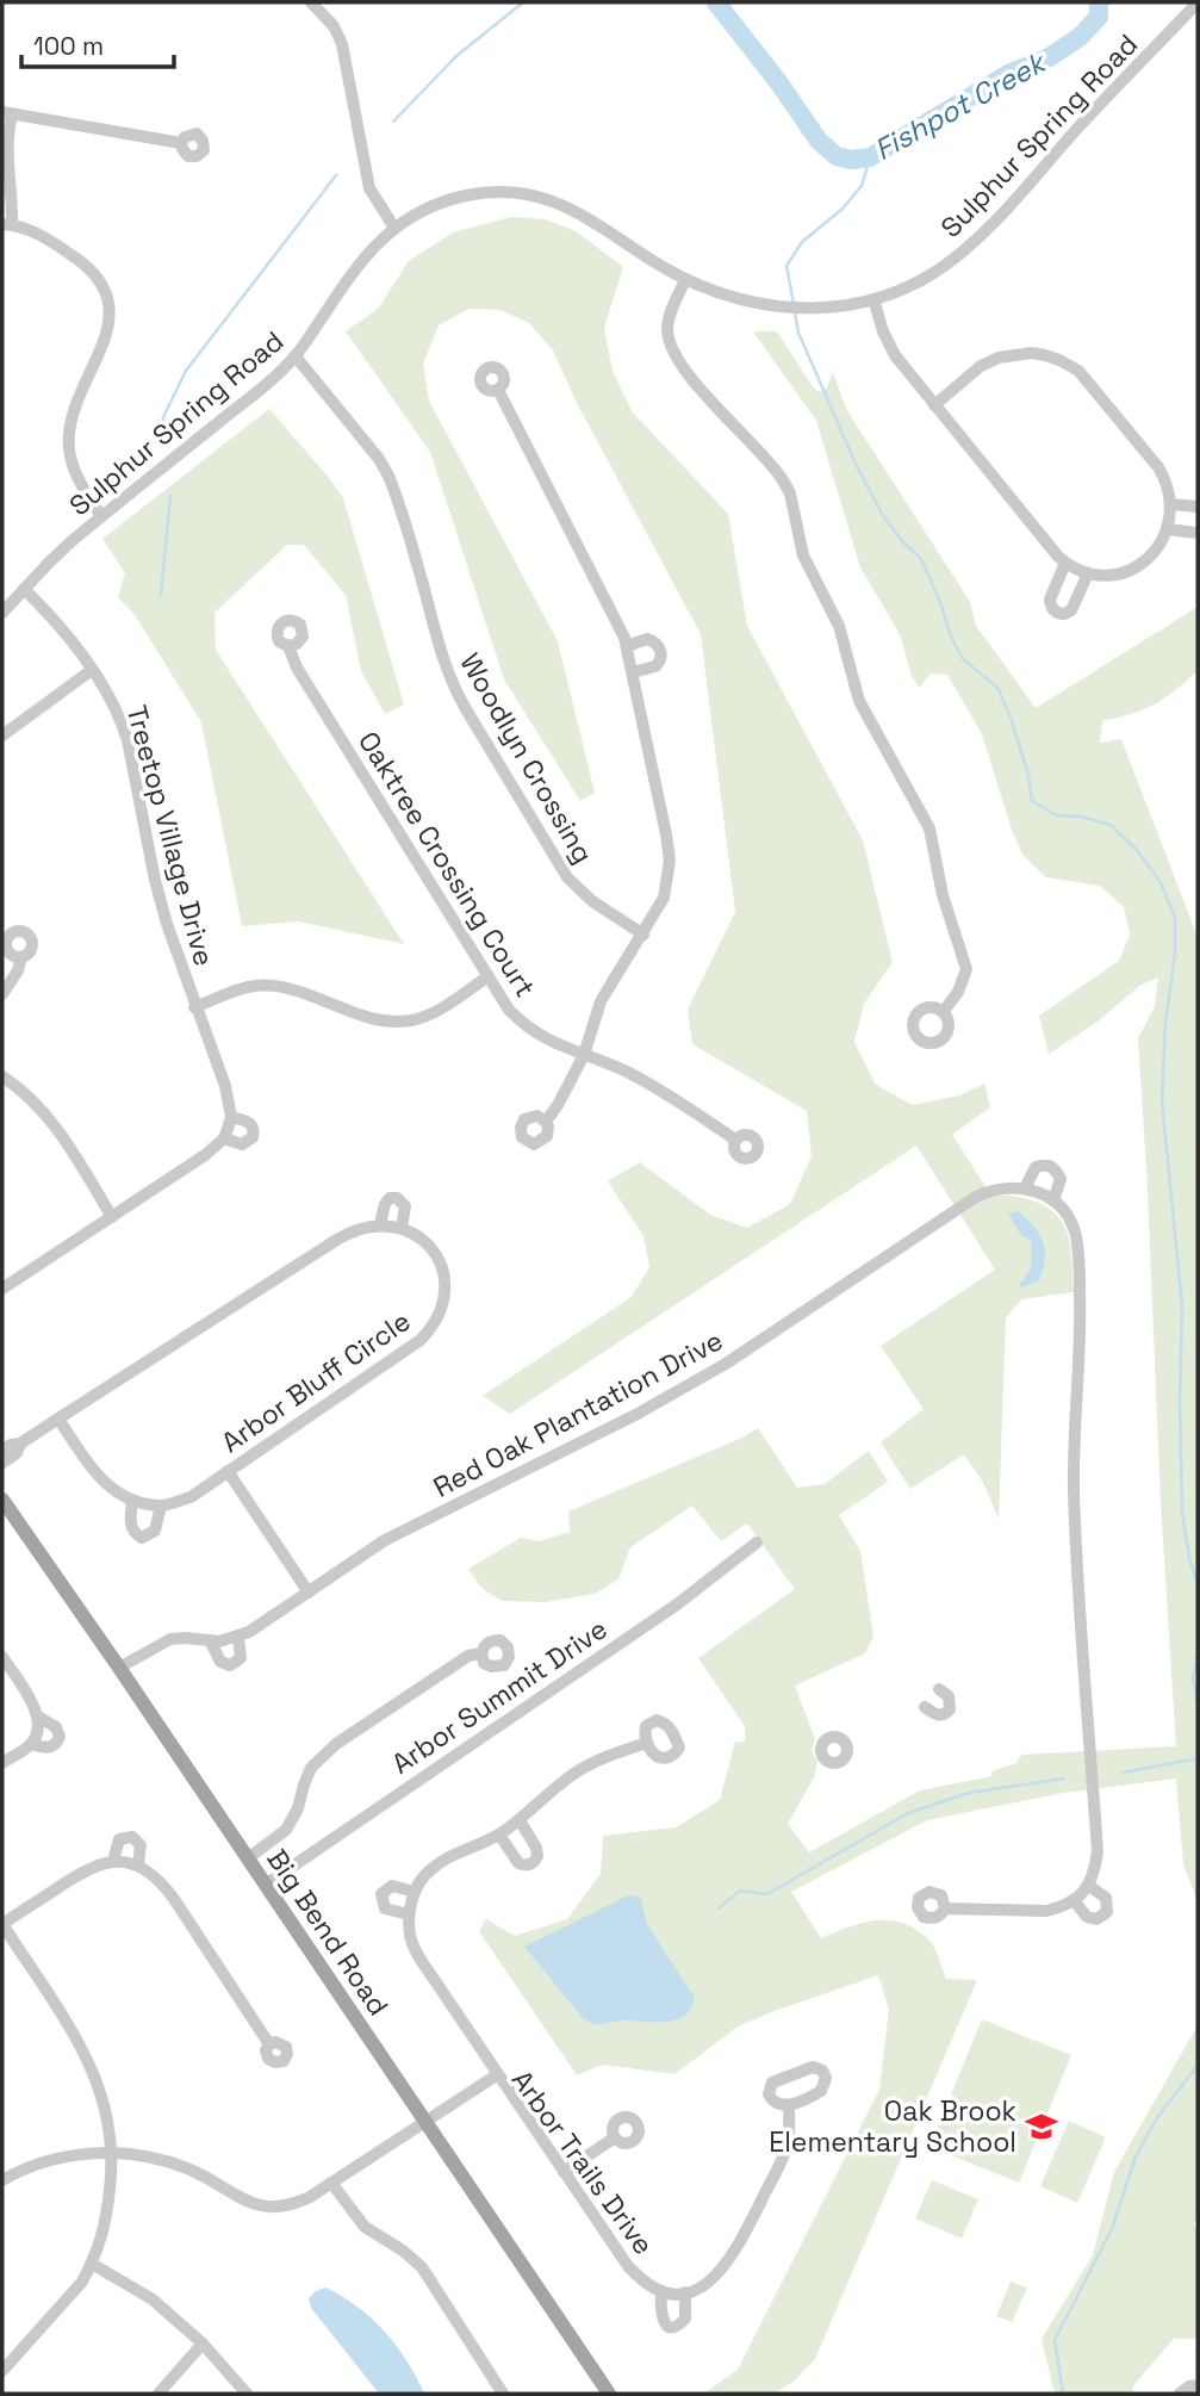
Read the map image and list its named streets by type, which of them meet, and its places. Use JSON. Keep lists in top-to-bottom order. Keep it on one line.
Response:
{"streets":{"main road":["Big Bend Road"],"street":["Sulphur Spring Road","Woodlyn Crossing","Treetop Village Drive","Oaktree Crossing Court","Arbor Bluff Circle","Red Oak Plantation Drive","Arbor Summit Drive","Arbor Trails Drive"]},"crossings":[["Sulphur Spring Road","Woodlyn Crossing"],["Sulphur Spring Road","Treetop Village Drive"],["Red Oak Plantation Drive","Big Bend Road"],["Arbor Summit Drive","Big Bend Road"],["Big Bend Road","Arbor Trails Drive"]],"water":["Fishpot Creek"],"places":{"school or university":["Oak Brook Elementary School"]},"scale_bar":"100 m"}
